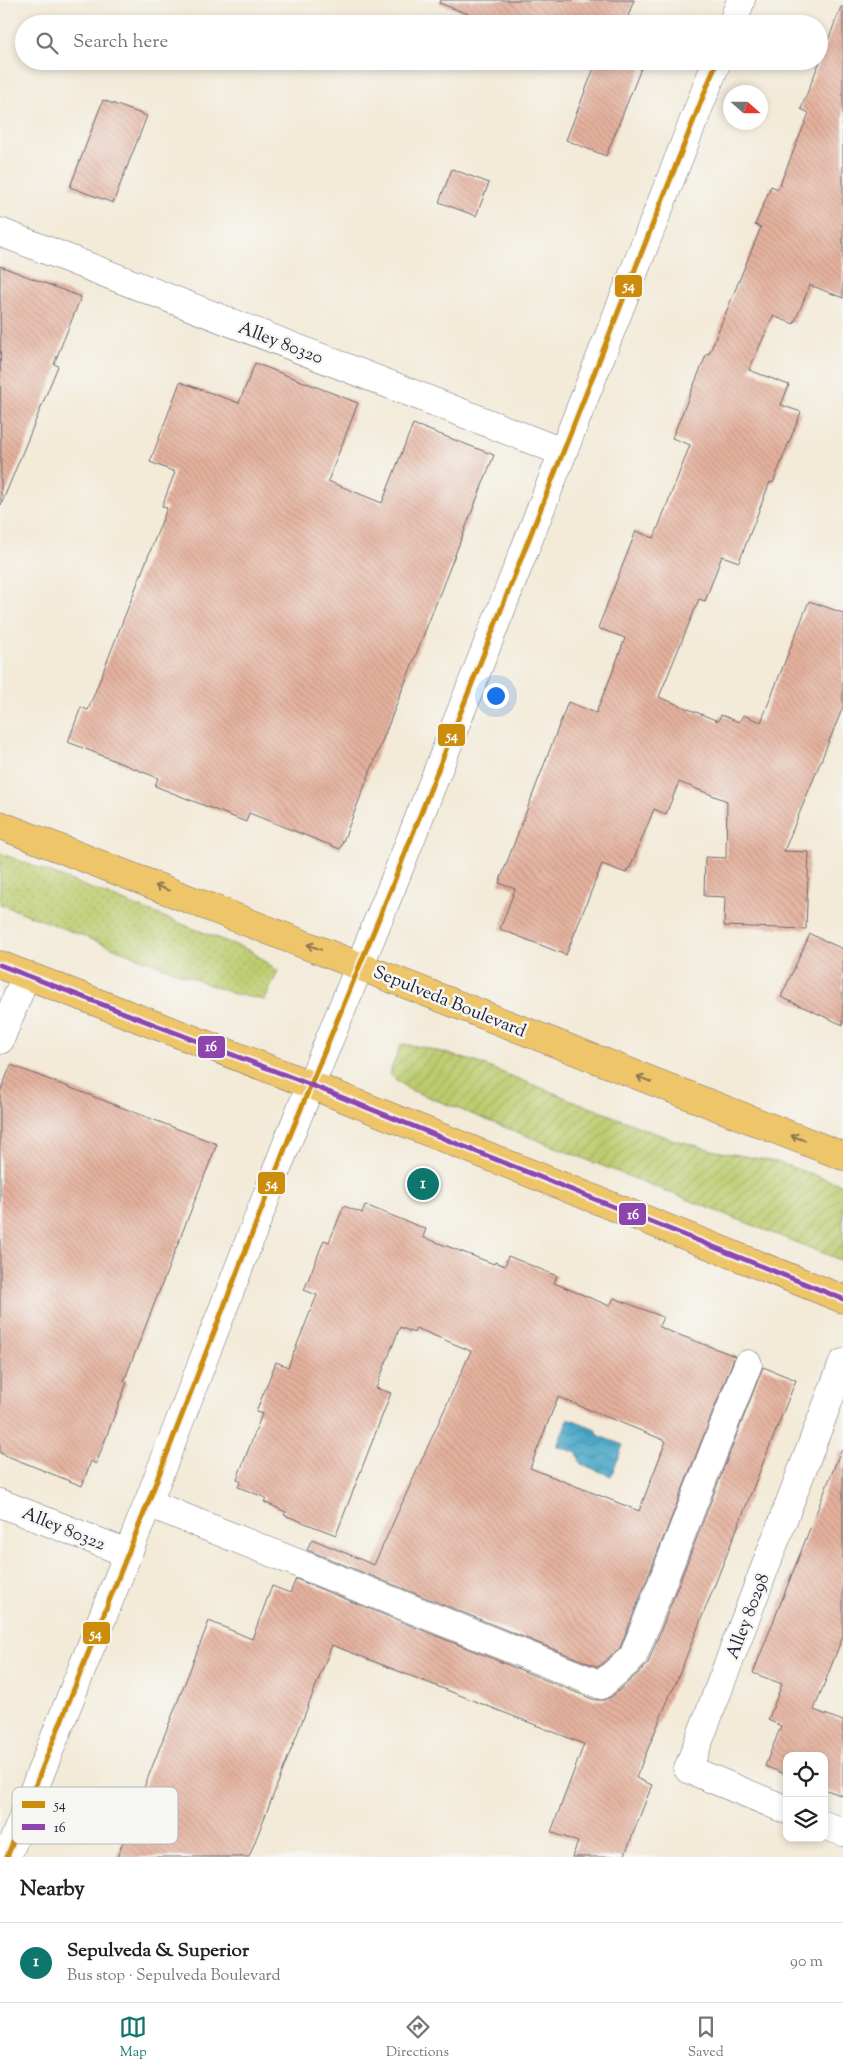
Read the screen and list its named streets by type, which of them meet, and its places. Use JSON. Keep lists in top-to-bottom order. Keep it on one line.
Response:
{"streets":{"main road":["Sepulveda Boulevard"],"street":["Alley 80320","Alley 80322","Alley 80298"]},"lines":["transit line 54","transit line 16"],"legend":["54","16"],"north":"right","page":{"search":"Search here","pins":"1","heading":"Nearby","list":[{"mark":"1","name":"Sepulveda & Superior","note":"Bus stop · Sepulveda Boulevard","value":"90 m"}],"nav":["Map","Directions","Saved"]}}
